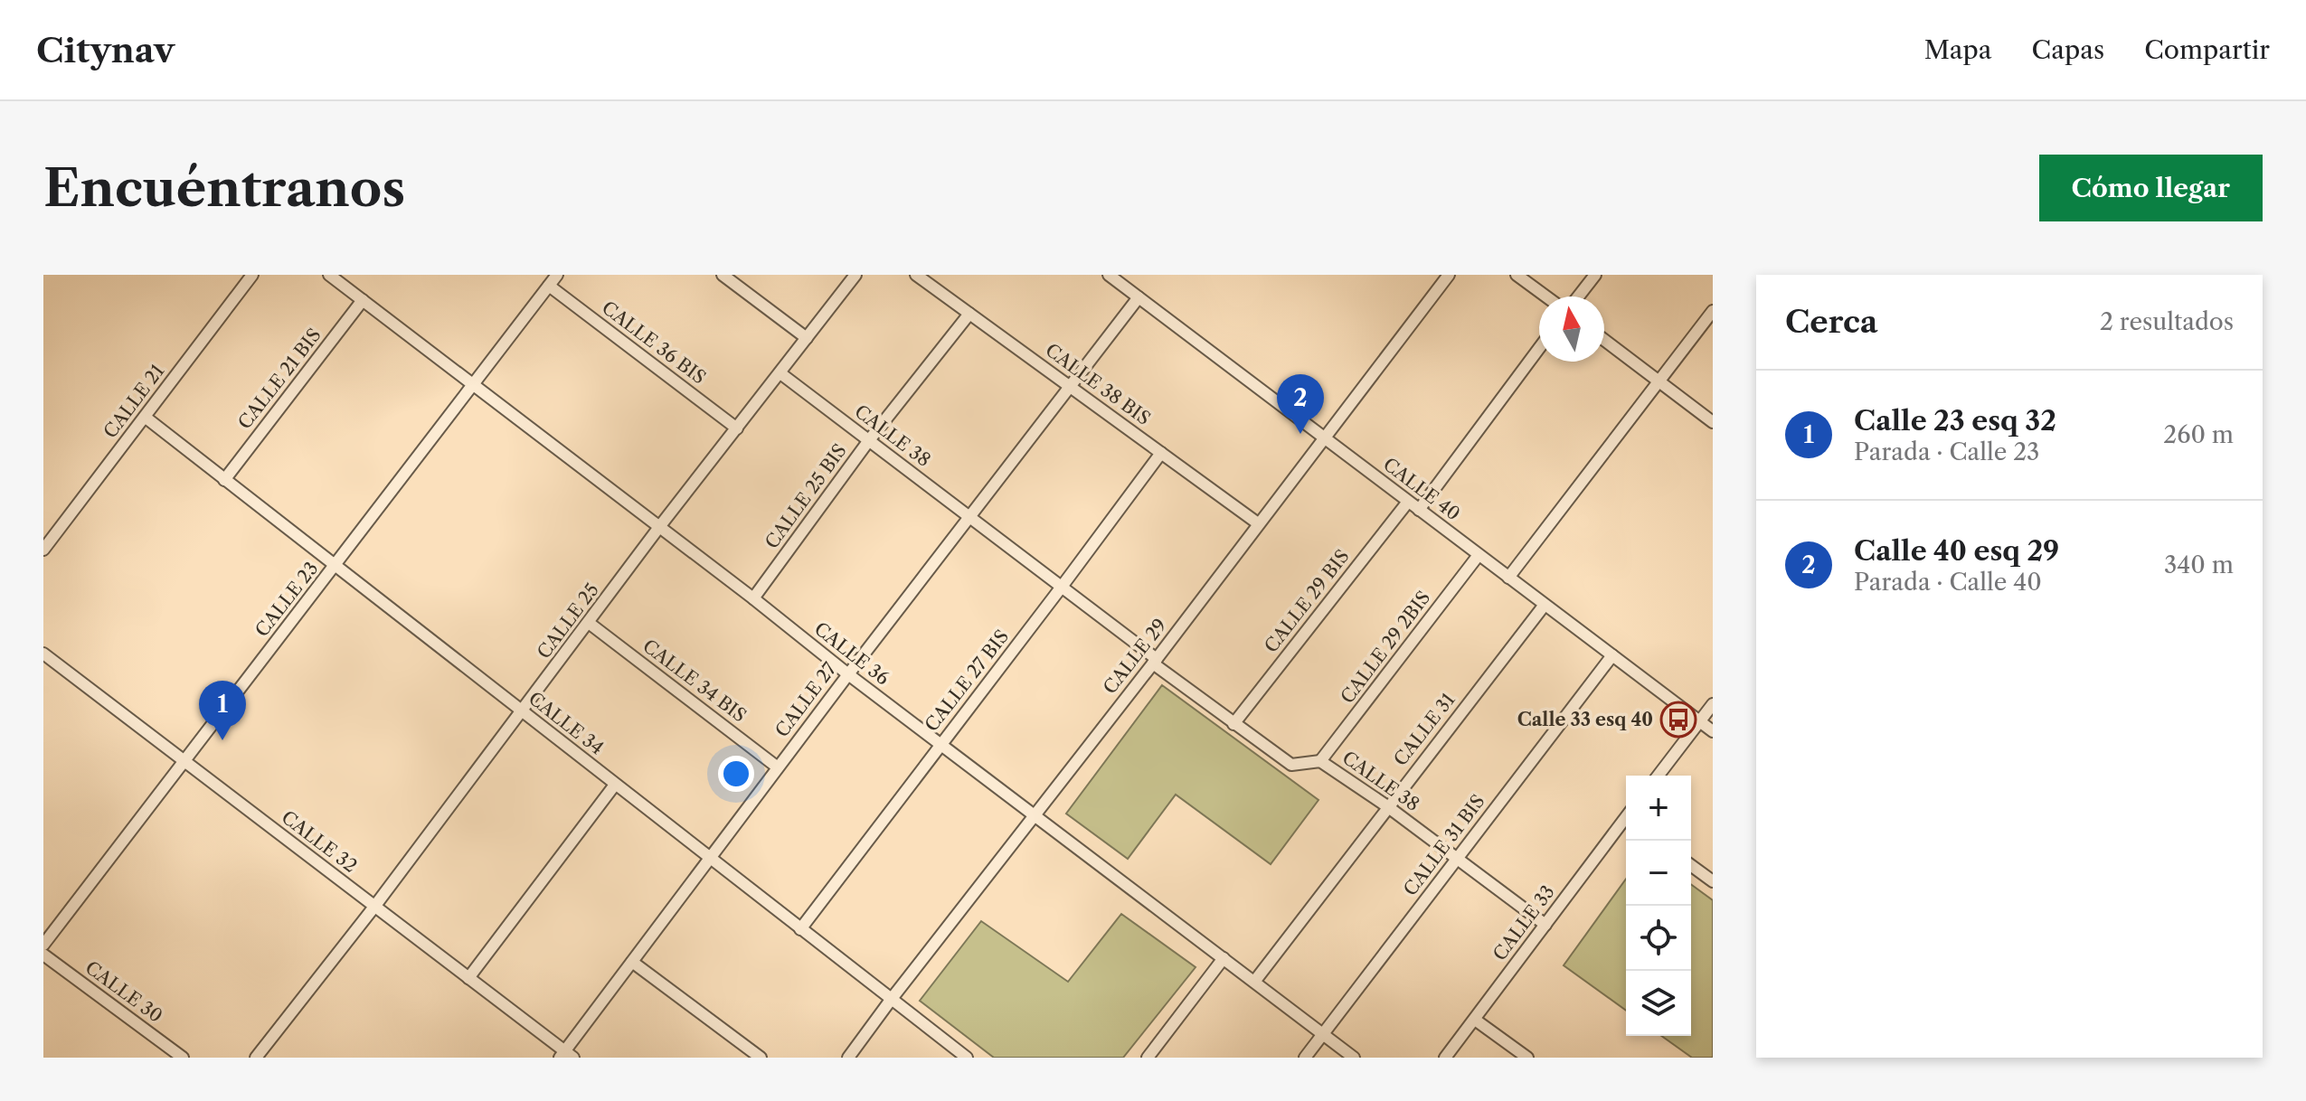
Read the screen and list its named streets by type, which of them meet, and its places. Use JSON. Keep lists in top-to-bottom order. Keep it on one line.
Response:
{"streets":{"street":["CALLE 36 BIS","CALLE 21 BIS","CALLE 38 BIS","CALLE 21","CALLE 38","CALLE 40","CALLE 25 BIS","CALLE 23","CALLE 29 BIS","CALLE 25","CALLE 29 2BIS","CALLE 36","CALLE 29","CALLE 34 BIS","CALLE 27 BIS","CALLE 27","CALLE 34","CALLE 31","CALLE 32","CALLE 31 BIS","CALLE 33","CALLE 30"]},"crossings":[["CALLE 36 BIS","CALLE 23"],["CALLE 36 BIS","CALLE 25"],["CALLE 21 BIS","CALLE 36"],["CALLE 21 BIS","CALLE 34"],["CALLE 38 BIS","CALLE 25 BIS"],["CALLE 38 BIS","CALLE 29"],["CALLE 38 BIS","CALLE 27 BIS"],["CALLE 38 BIS","CALLE 27"],["CALLE 21","CALLE 34"],["CALLE 38","CALLE 25 BIS"],["CALLE 38","CALLE 29 BIS"],["CALLE 38","CALLE 25"],["CALLE 38","CALLE 29 2BIS"],["CALLE 38","CALLE 29"],["CALLE 38","CALLE 27 BIS"],["CALLE 38","CALLE 27"],["CALLE 38","CALLE 31"],["CALLE 38","CALLE 31 BIS"],["CALLE 38","CALLE 33"],["CALLE 40","CALLE 29 BIS"],["CALLE 40","CALLE 29 2BIS"],["CALLE 40","CALLE 29"],["CALLE 40","CALLE 27"],["CALLE 40","CALLE 31"],["CALLE 40","CALLE 31 BIS"],["CALLE 25 BIS","CALLE 36"],["CALLE 23","CALLE 36"],["CALLE 23","CALLE 34"],["CALLE 23","CALLE 32"],["CALLE 25","CALLE 36"],["CALLE 25","CALLE 34 BIS"],["CALLE 25","CALLE 34"],["CALLE 25","CALLE 32"],["CALLE 36","CALLE 29"],["CALLE 36","CALLE 27 BIS"],["CALLE 36","CALLE 27"],["CALLE 36","CALLE 31"],["CALLE 36","CALLE 31 BIS"],["CALLE 29","CALLE 34"],["CALLE 34 BIS","CALLE 27"],["CALLE 27 BIS","CALLE 34"],["CALLE 27","CALLE 34"],["CALLE 27","CALLE 32"]],"places":{"bus stop":["Calle 33 esq 40"]},"north":"top","page":{"header":"Citynav","nav":["Mapa","Capas","Compartir"],"buttons":"Cómo llegar","title":"Encuéntranos","heading":["Cerca","2 resultados"],"list":[{"mark":"1","name":"Calle 23 esq 32","note":"Parada · Calle 23","value":"260 m"},{"mark":"2","name":"Calle 40 esq 29","note":"Parada · Calle 40","value":"340 m"}],"pins":["2","1"],"map_buttons":["+","−"]}}
